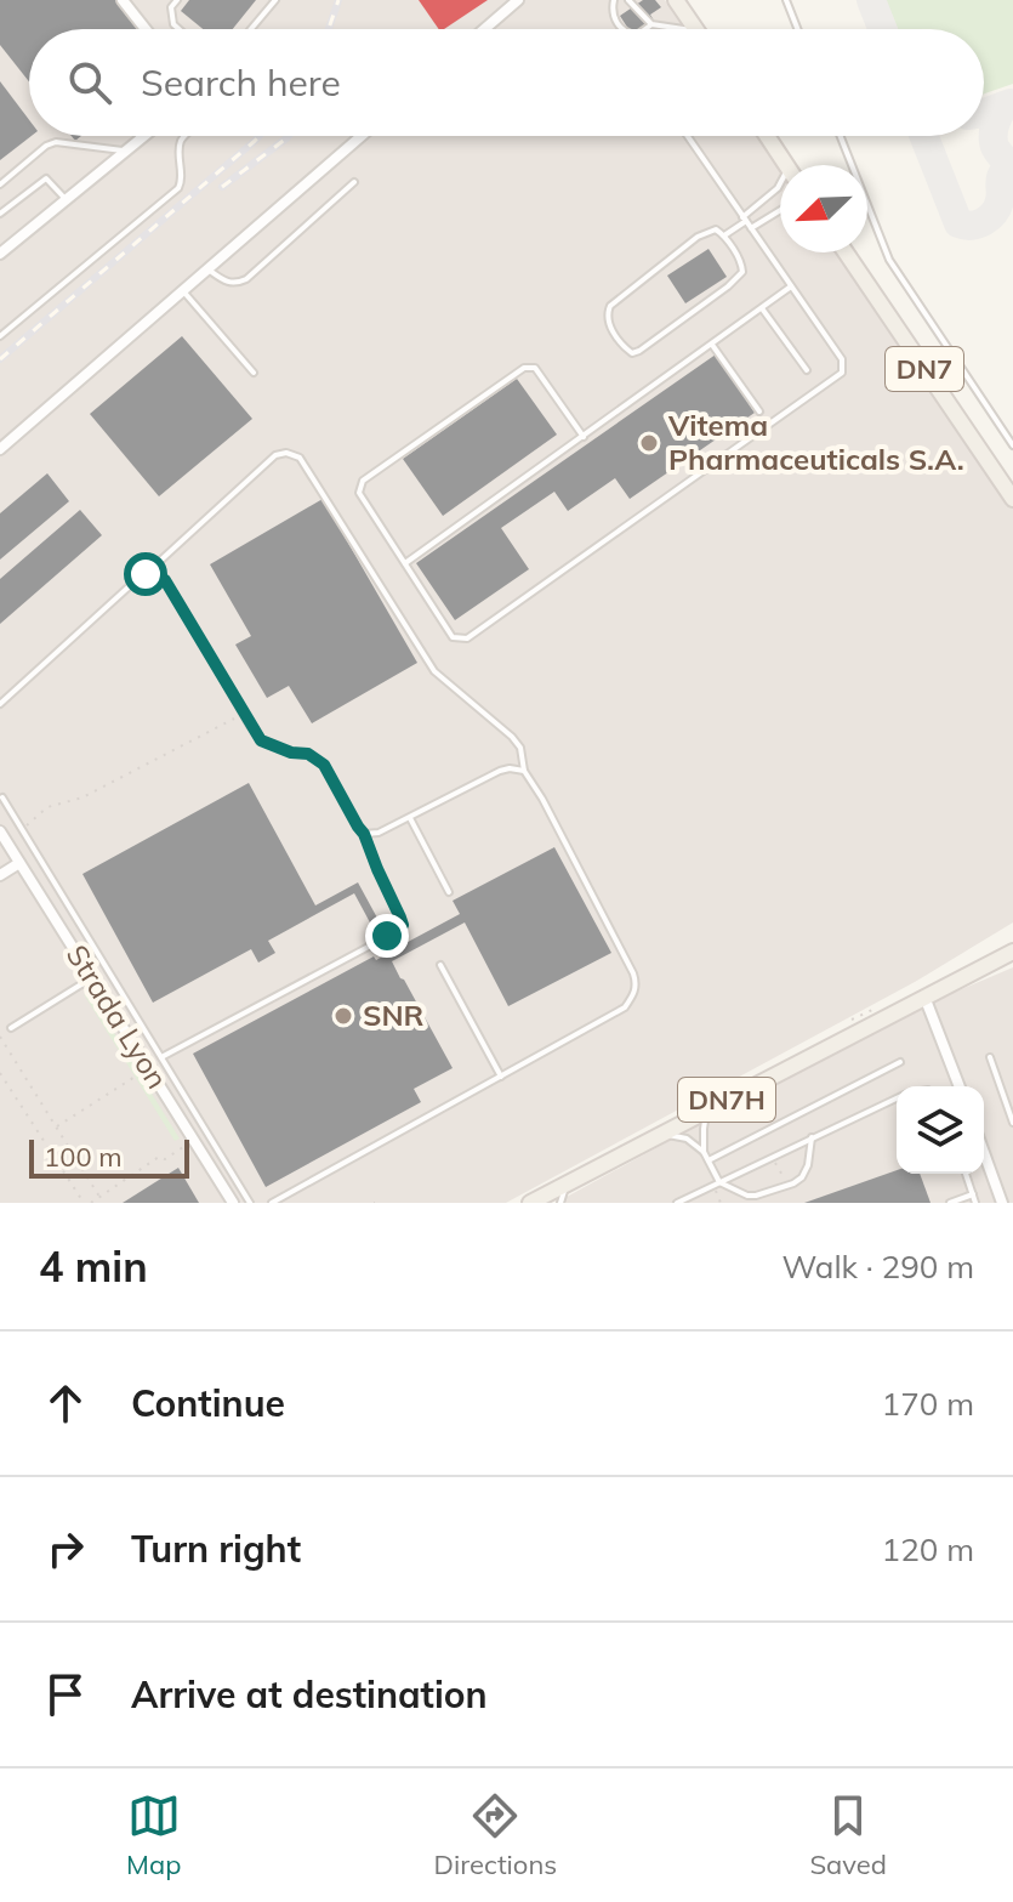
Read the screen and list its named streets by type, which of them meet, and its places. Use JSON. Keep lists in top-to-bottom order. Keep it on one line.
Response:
{"streets":{"main road":["DN7","DN7H"],"street":["Strada Lyon"]},"places":["Vitema Pharmaceuticals S.A.","SNR"],"scale_bar":"100 m","north":"bottom left","page":{"search":"Search here","scale":"100 m","heading":["4 min","Walk · 290 m"],"list":[["Continue","170 m"],["Turn right","120 m"],"Arrive at destination"],"nav":["Map","Directions","Saved"]}}
